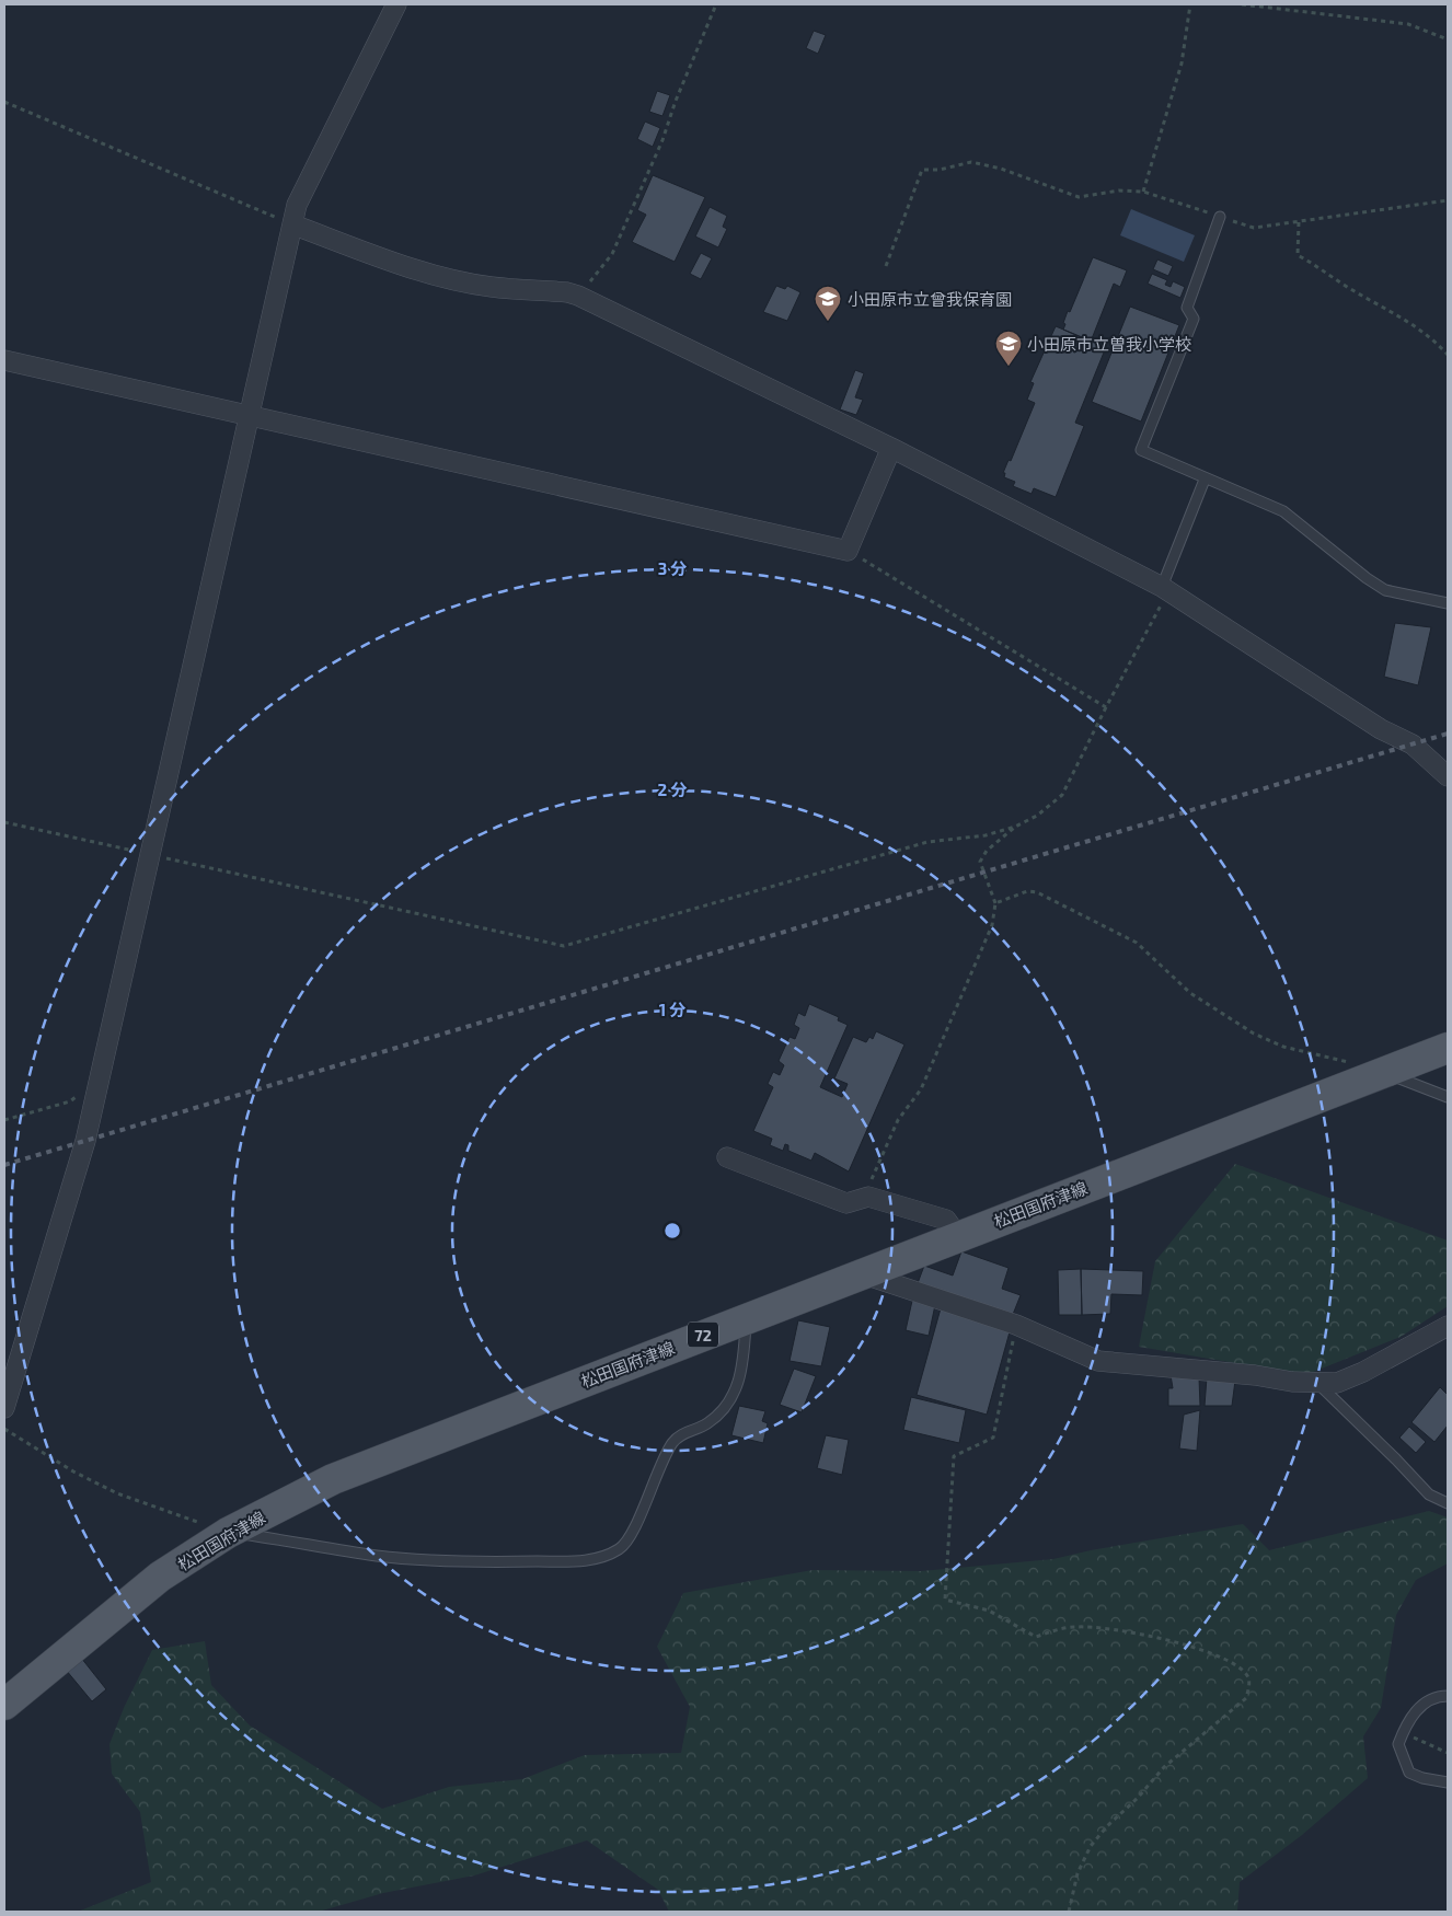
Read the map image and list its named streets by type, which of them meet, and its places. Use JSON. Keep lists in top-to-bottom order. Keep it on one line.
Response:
{"streets":{"main road":["松田国府津線","72"]},"places":{"school or university":["小田原市立曾我保育園","小田原市立曽我小学校"]},"rings":["3 分","2 分","1 分"]}
